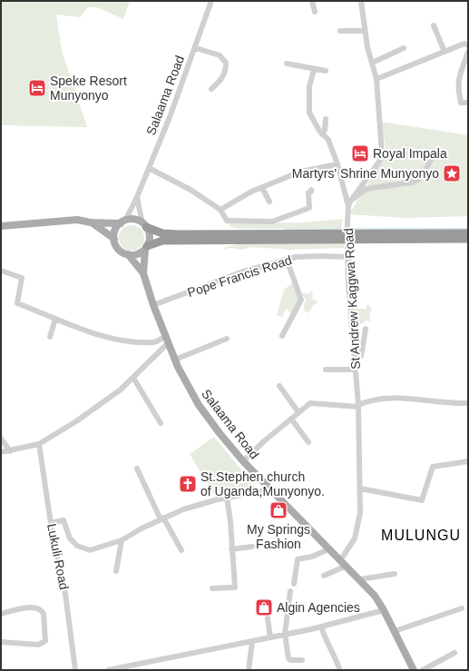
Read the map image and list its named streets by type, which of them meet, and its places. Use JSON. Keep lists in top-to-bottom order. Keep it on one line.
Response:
{"streets":{"main road":["Salaama Road"],"street":["Pope Francis Road","St Andrew Kaggwa Road","Lukuli Road"]},"crossings":[["Salaama Road","Pope Francis Road"],["Salaama Road","St Andrew Kaggwa Road"],["Pope Francis Road","St Andrew Kaggwa Road"]],"districts":["MULUNGU"],"places":{"hotel":["Speke Resort Munyonyo","Royal Impala"],"place":["Martyrs' Shrine Munyonyo"],"church":["St.Stephen church of Uganda,Munyonyo."],"shop":["My Springs Fashion","Algin Agencies"]}}
